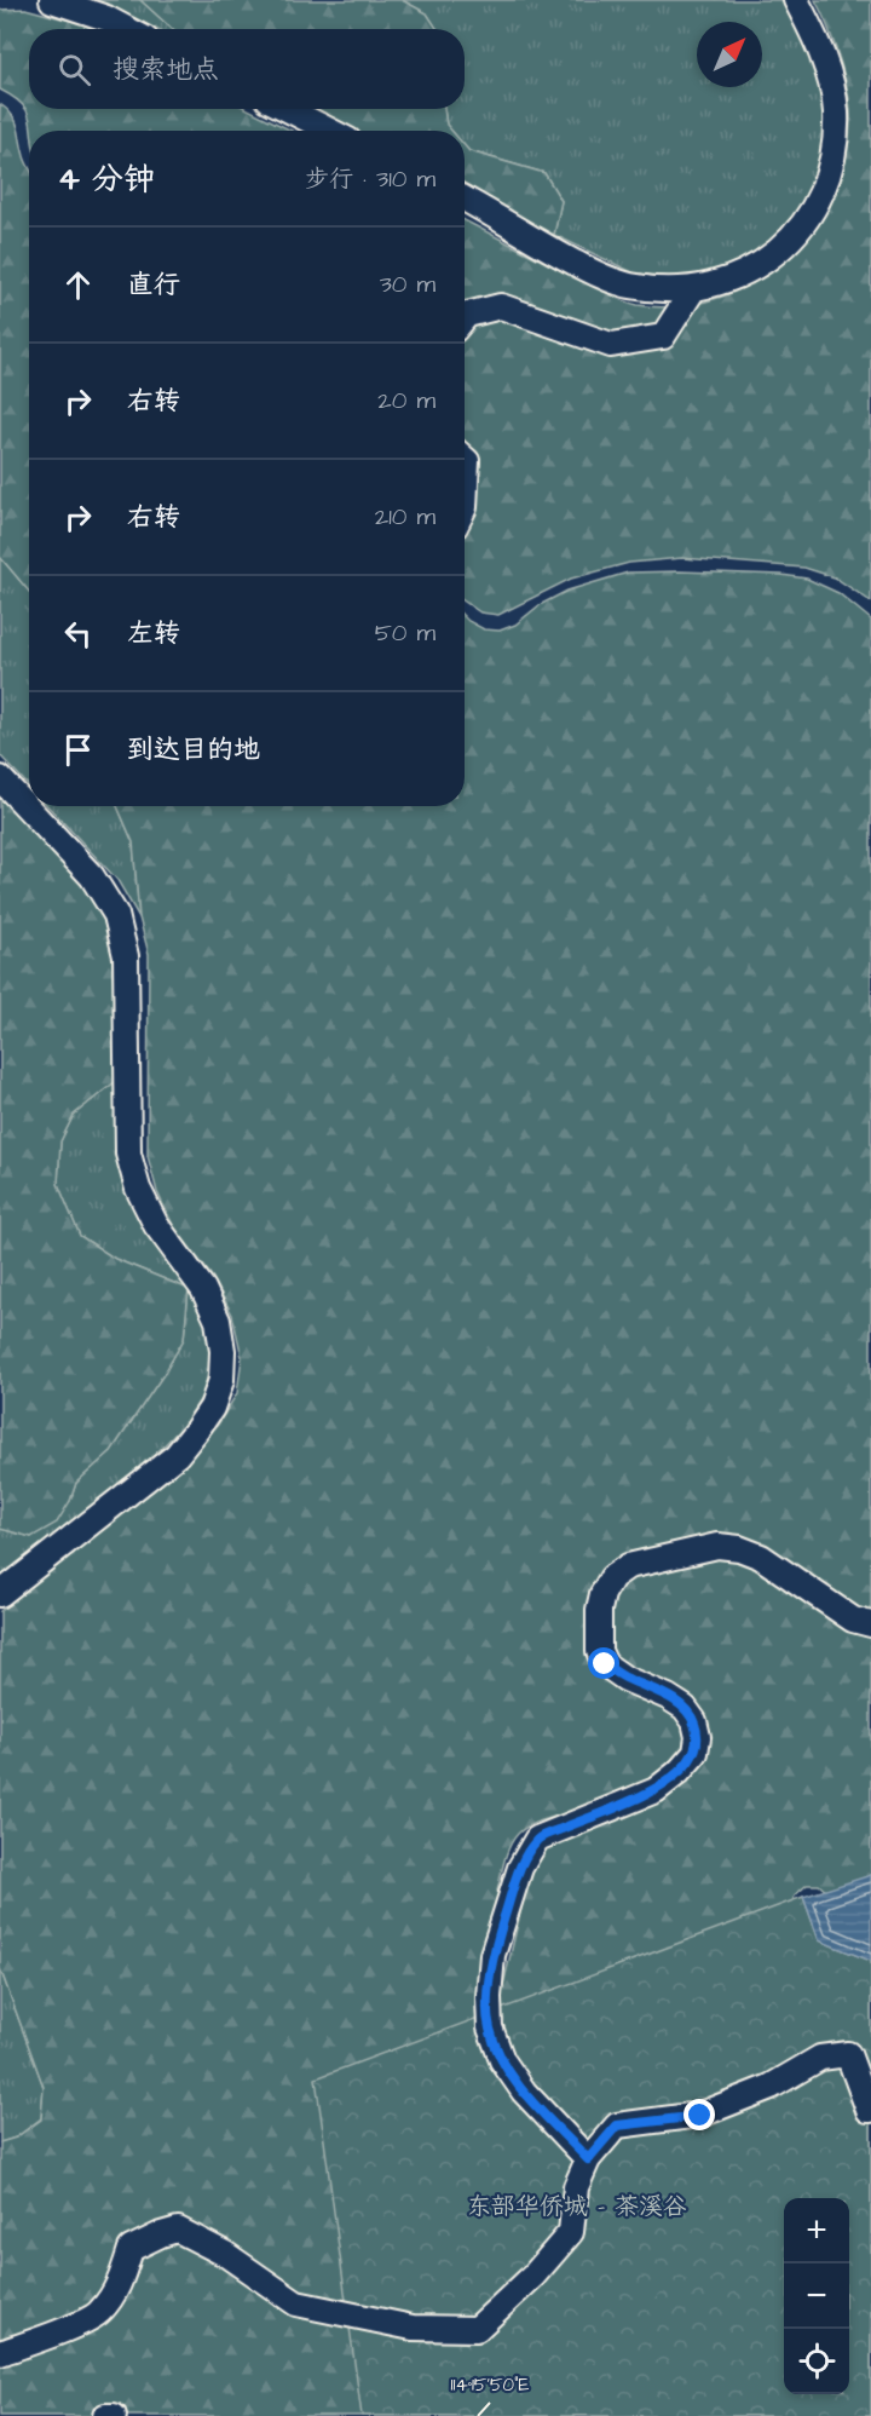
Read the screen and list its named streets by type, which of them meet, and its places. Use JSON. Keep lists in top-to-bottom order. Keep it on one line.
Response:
{"parks":["东部华侨城 - 茶溪谷"],"north":"top right","page":{"search":"搜索地点","heading":["4 分钟","步行 · 310 m"],"list":[["直行","30 m"],["右转","20 m"],["右转","210 m"],["左转","50 m"],"到达目的地"],"map_buttons":["+","−"]},"coordinates":["114°15'50\"E"]}
